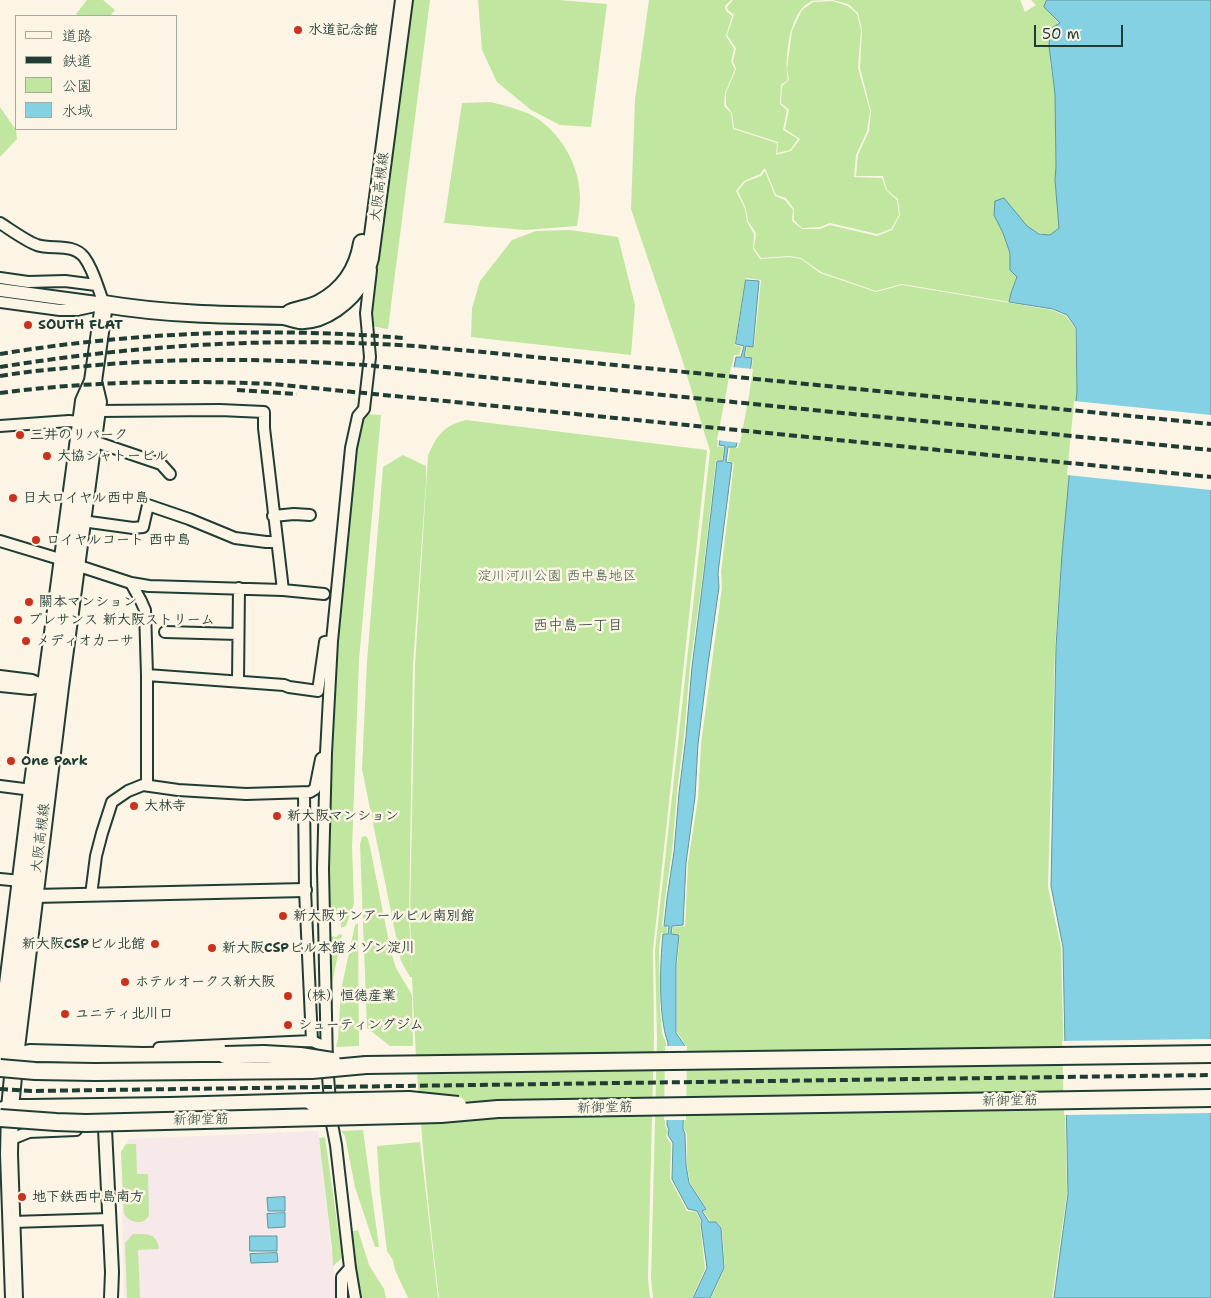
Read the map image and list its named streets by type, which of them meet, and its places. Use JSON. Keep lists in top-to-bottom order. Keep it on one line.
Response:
{"streets":{"main road":["大阪高槻線","新御堂筋"]},"crossings":[["大阪高槻線","新御堂筋"]],"districts":["西中島一丁目"],"parks":["淀川河川公園 西中島地区"],"places":["水道記念館","SOUTH FLAT","三井のリパーク","大協シャトービル","日大ロイヤル西中島","ロイヤルコート 西中島","關本マンション","プレサンス 新大阪ストリーム","メディオカーサ","One Park","大林寺","新大阪マンション","新大阪サンアールビル南別館","新大阪CSPビル北館","新大阪CSPビル本館メゾン淀川","ホテルオークス新大阪","（株）恒徳産業","ユニティ北川口","シューティングジム","地下鉄西中島南方"],"legend":["道路","鉄道","公園","水域"],"scale_bar":"50 m"}
